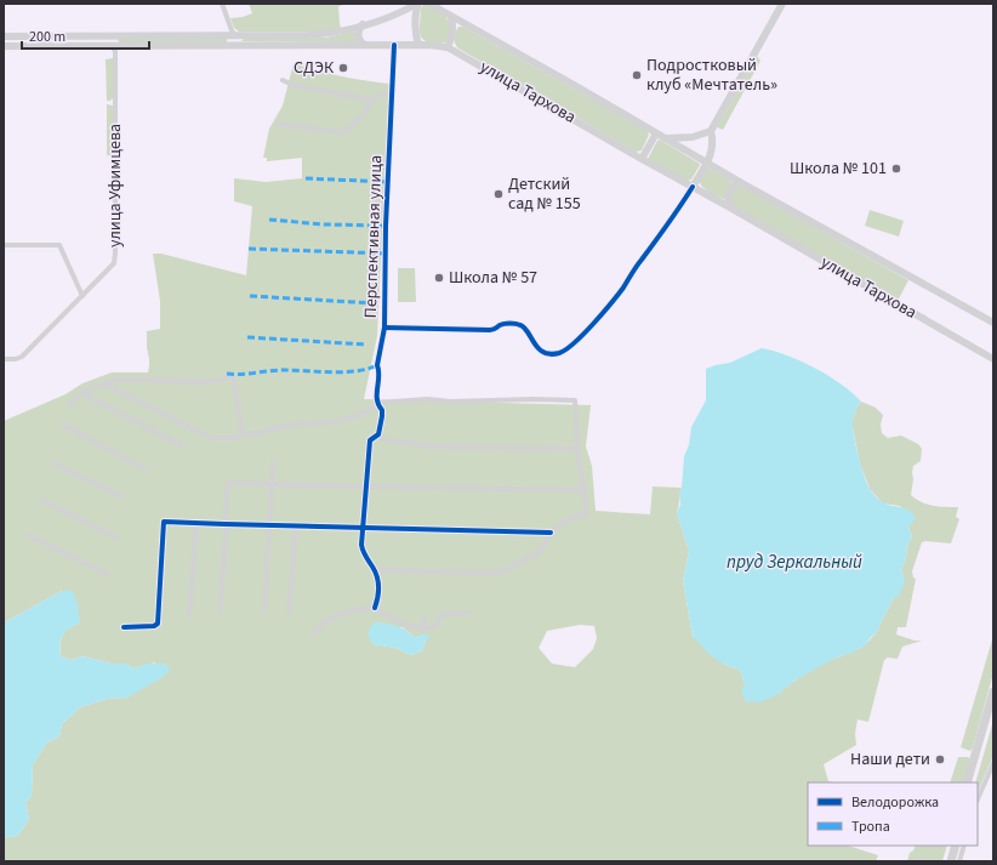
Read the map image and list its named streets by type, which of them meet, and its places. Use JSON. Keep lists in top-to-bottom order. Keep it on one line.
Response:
{"streets":{"main road":["улица Тархова"],"street":["улица Уфимцева","Перспективная улица"]},"crossings":[["улица Тархова","улица Уфимцева"],["улица Тархова","Перспективная улица"]],"water":["пруд Зеркальный"],"places":["СДЭК","Подростковый клуб «Мечтатель»","Школа № 101","Детский сад № 155","Школа № 57","Наши дети"],"legend":["Велодорожка","Тропа"],"scale_bar":"200 m"}
